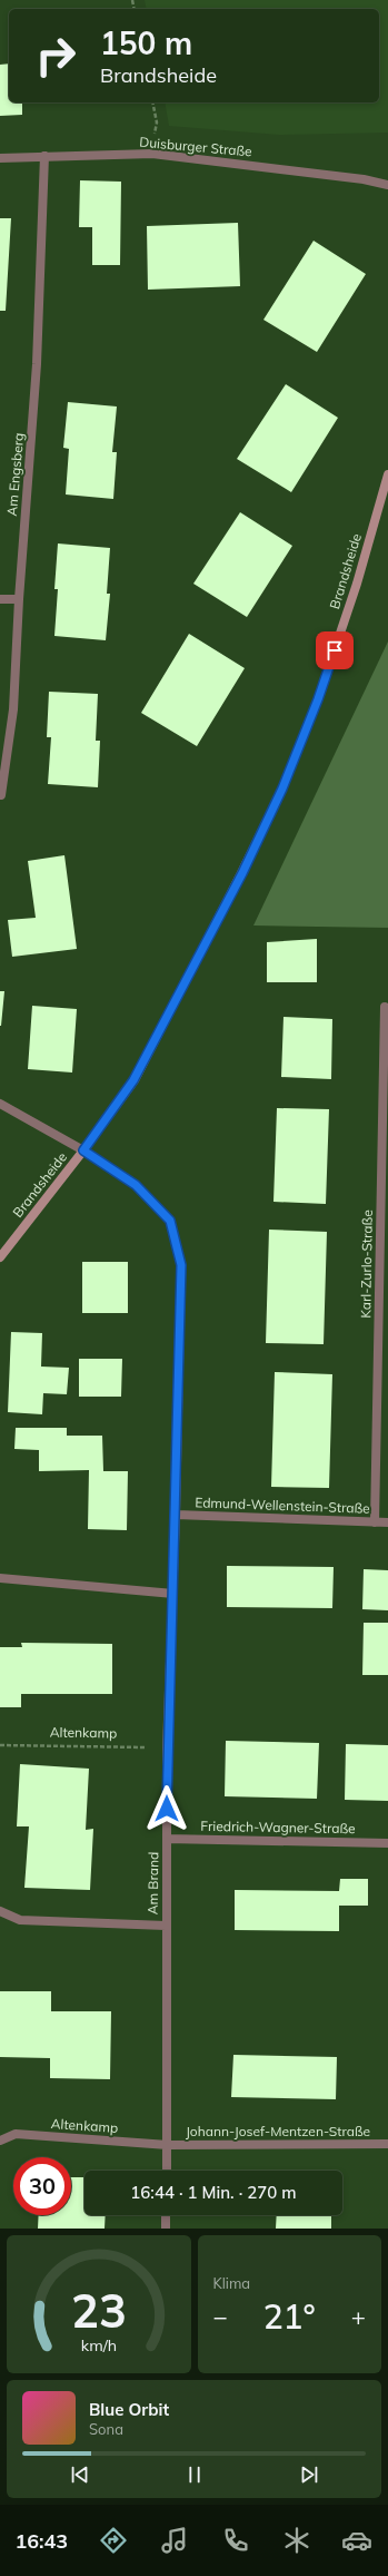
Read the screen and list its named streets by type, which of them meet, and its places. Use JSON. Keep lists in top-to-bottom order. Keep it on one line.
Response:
{"streets":{"main road":["Brandsheide"],"street":["Duisburger Straße","Am Engsberg","Karl-Zurlo-Straße","Edmund-Wellenstein-Straße","Altenkamp","Friedrich-Wagner-Straße","Am Brand","Johann-Josef-Mentzen-Straße"]},"crossings":[["Duisburger Straße","Am Engsberg"],["Brandsheide","Am Brand"],["Karl-Zurlo-Straße","Edmund-Wellenstein-Straße"],["Edmund-Wellenstein-Straße","Am Brand"],["Altenkamp","Am Brand"],["Altenkamp","Johann-Josef-Mentzen-Straße"],["Friedrich-Wagner-Straße","Am Brand"],["Am Brand","Johann-Josef-Mentzen-Straße"]],"page":{"turn":["150 m","Brandsheide"],"limit":"30","trip":"16:44 · 1 Min. · 270 m","tile":"Klima","heat":["−","21°","+"],"song":["Blue Orbit","Sona"],"tabs":"16:43","gauge":["23","km/h"]}}
